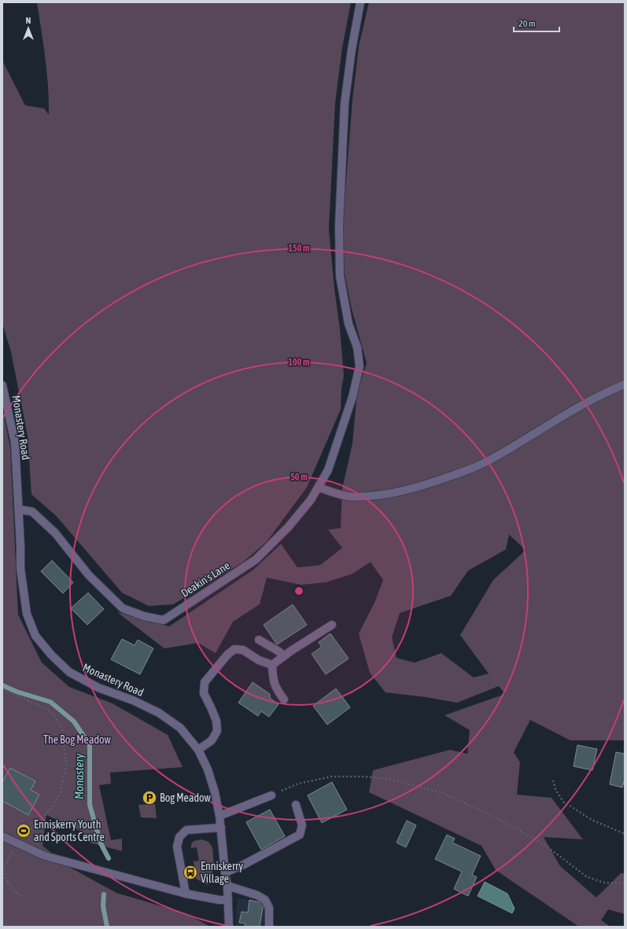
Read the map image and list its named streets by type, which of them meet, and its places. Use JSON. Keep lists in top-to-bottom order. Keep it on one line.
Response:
{"streets":{"street":["Monastery Road","Deakin's Lane"]},"crossings":[["Monastery Road","Deakin's Lane"]],"water":["Monastery"],"parks":["The Bog Meadow"],"places":{"parking":["Bog Meadow"],"sports":["Enniskerry Youth and Sports Centre"],"bus stop":["Enniskerry Village"]},"scale_bar":"20 m","north":"top","rings":["150 m","100 m","50 m"]}
